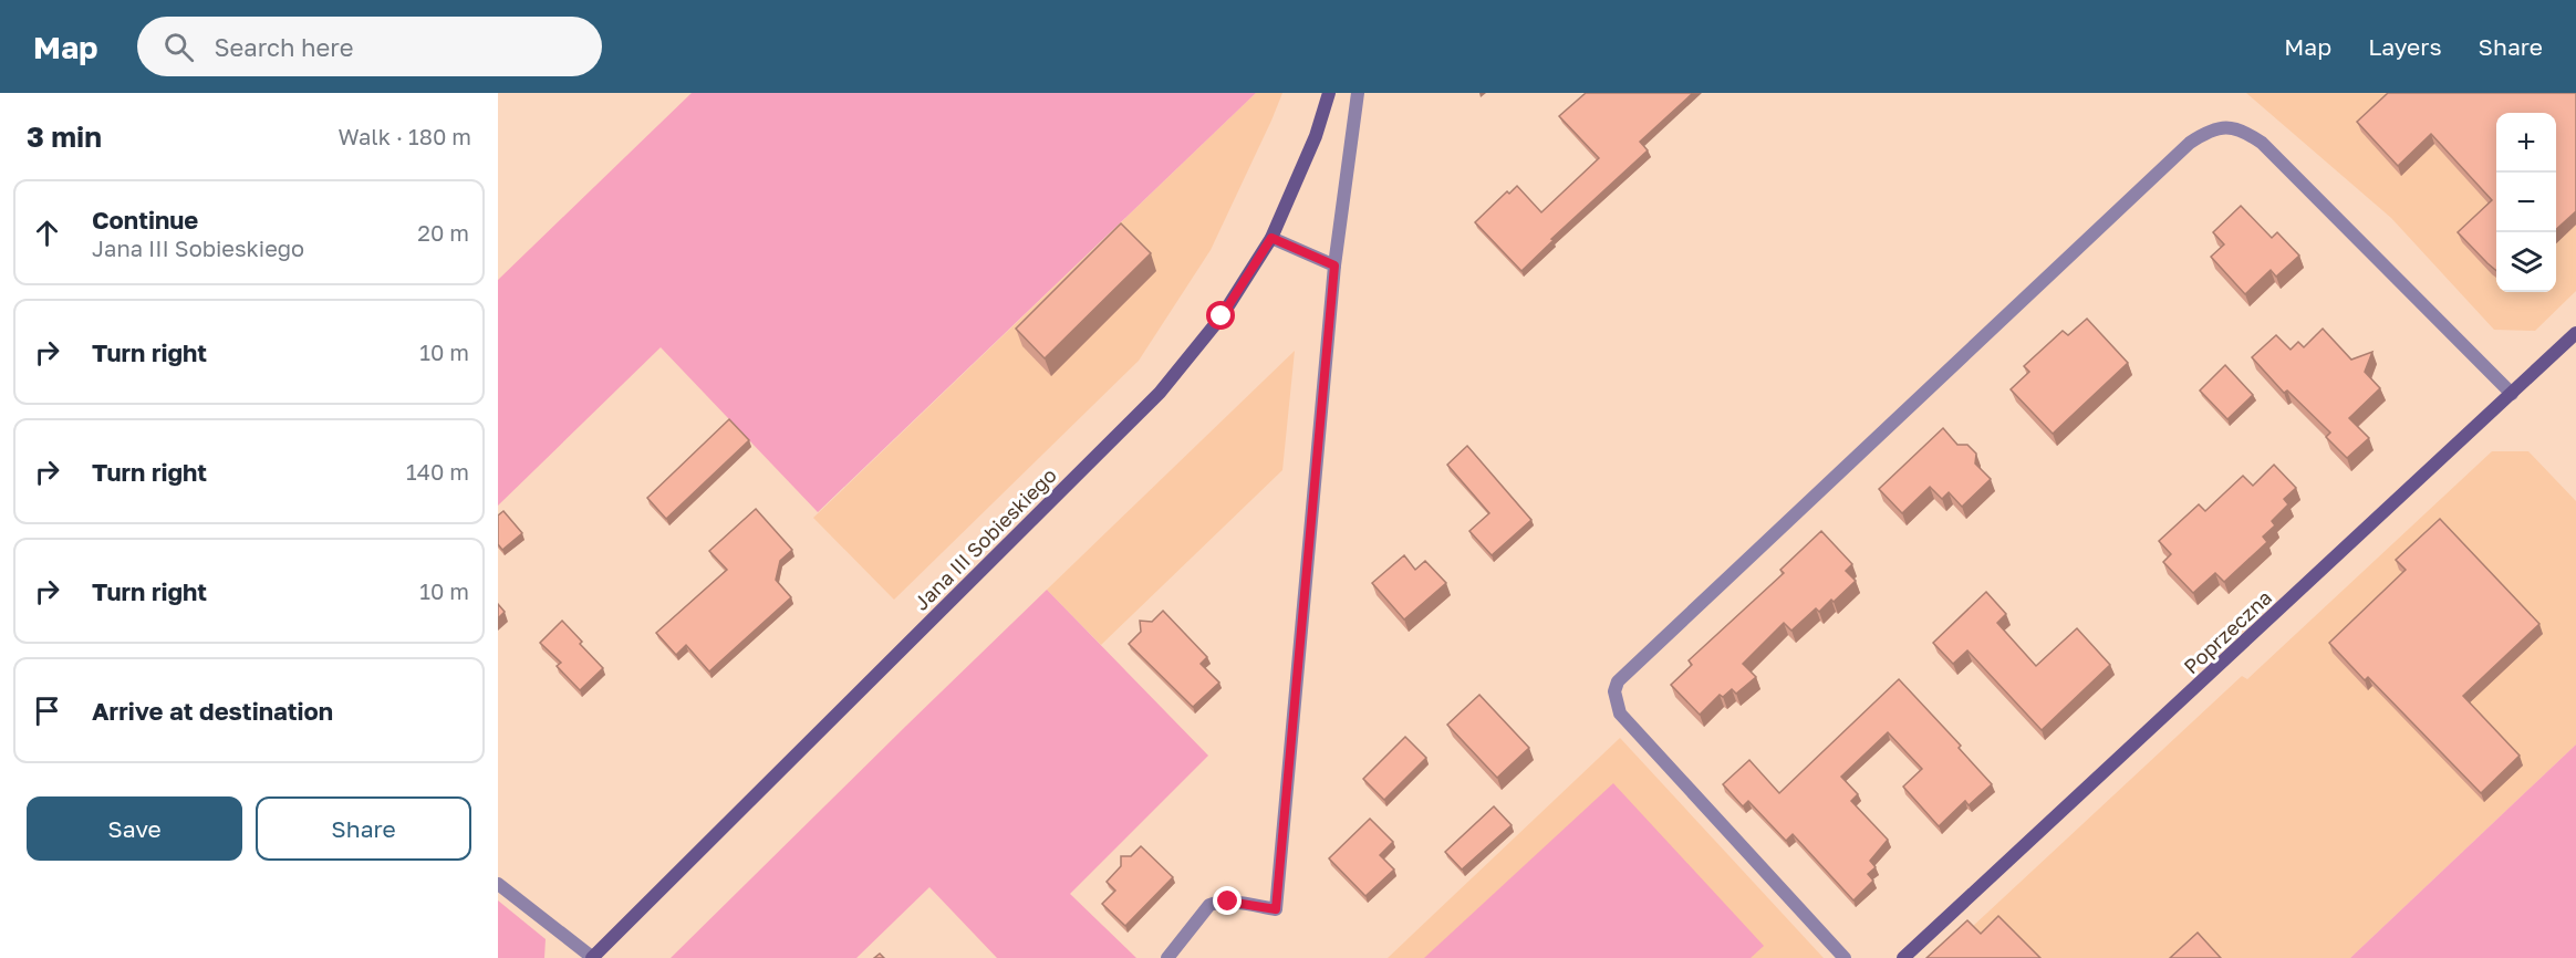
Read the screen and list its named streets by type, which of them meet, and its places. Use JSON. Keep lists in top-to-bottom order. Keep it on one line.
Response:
{"streets":{"main road":["Jana III Sobieskiego","Poprzeczna"]},"page":{"header":"Map","search":"Search here","nav":["Map","Layers","Share"],"heading":["3 min","Walk · 180 m"],"map_buttons":["+","−"],"list":[["Continue","Jana III Sobieskiego","20 m"],["Turn right","10 m"],["Turn right","140 m"],["Turn right","10 m"],"Arrive at destination"],"buttons":["Save","Share"]}}
